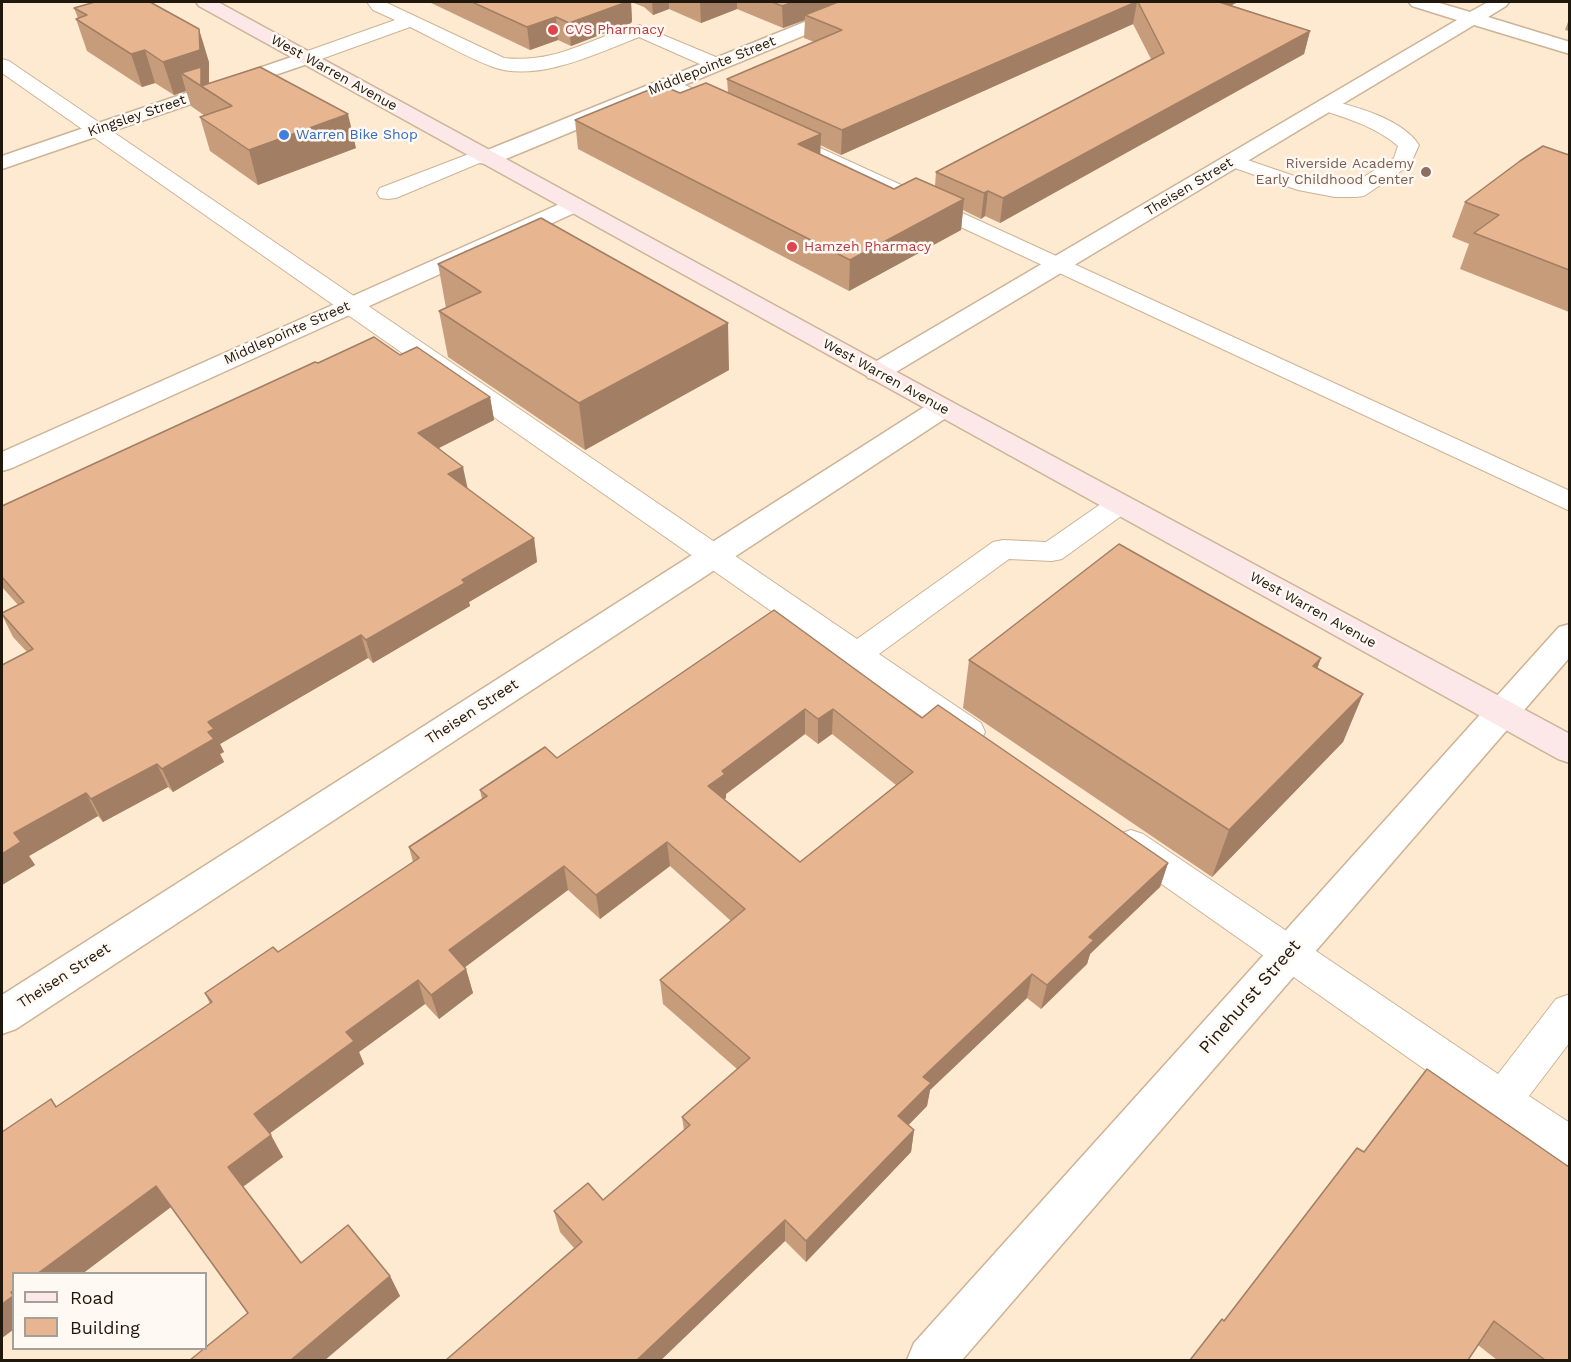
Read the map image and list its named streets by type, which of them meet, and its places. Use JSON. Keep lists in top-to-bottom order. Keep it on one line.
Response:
{"streets":{"main road":["West Warren Avenue"],"street":["Middlepointe Street","Kingsley Street","Theisen Street","Pinehurst Street"]},"crossings":[["Middlepointe Street","West Warren Avenue"],["West Warren Avenue","Kingsley Street"],["West Warren Avenue","Theisen Street"],["West Warren Avenue","Pinehurst Street"]],"places":["CVS Pharmacy","Warren Bike Shop","Riverside Academy Early Childhood Center","Hamzeh Pharmacy"],"legend":["Road","Building"]}
